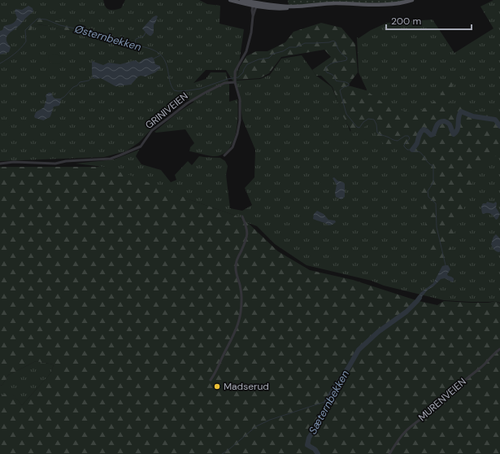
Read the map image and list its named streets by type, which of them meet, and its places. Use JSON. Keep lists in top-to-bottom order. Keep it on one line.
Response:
{"streets":{"street":["GRINIVEIEN","MURENVEIEN"]},"water":["Østernbekken","Sæternbekken"],"places":["Madserud"],"scale_bar":"200 m"}
